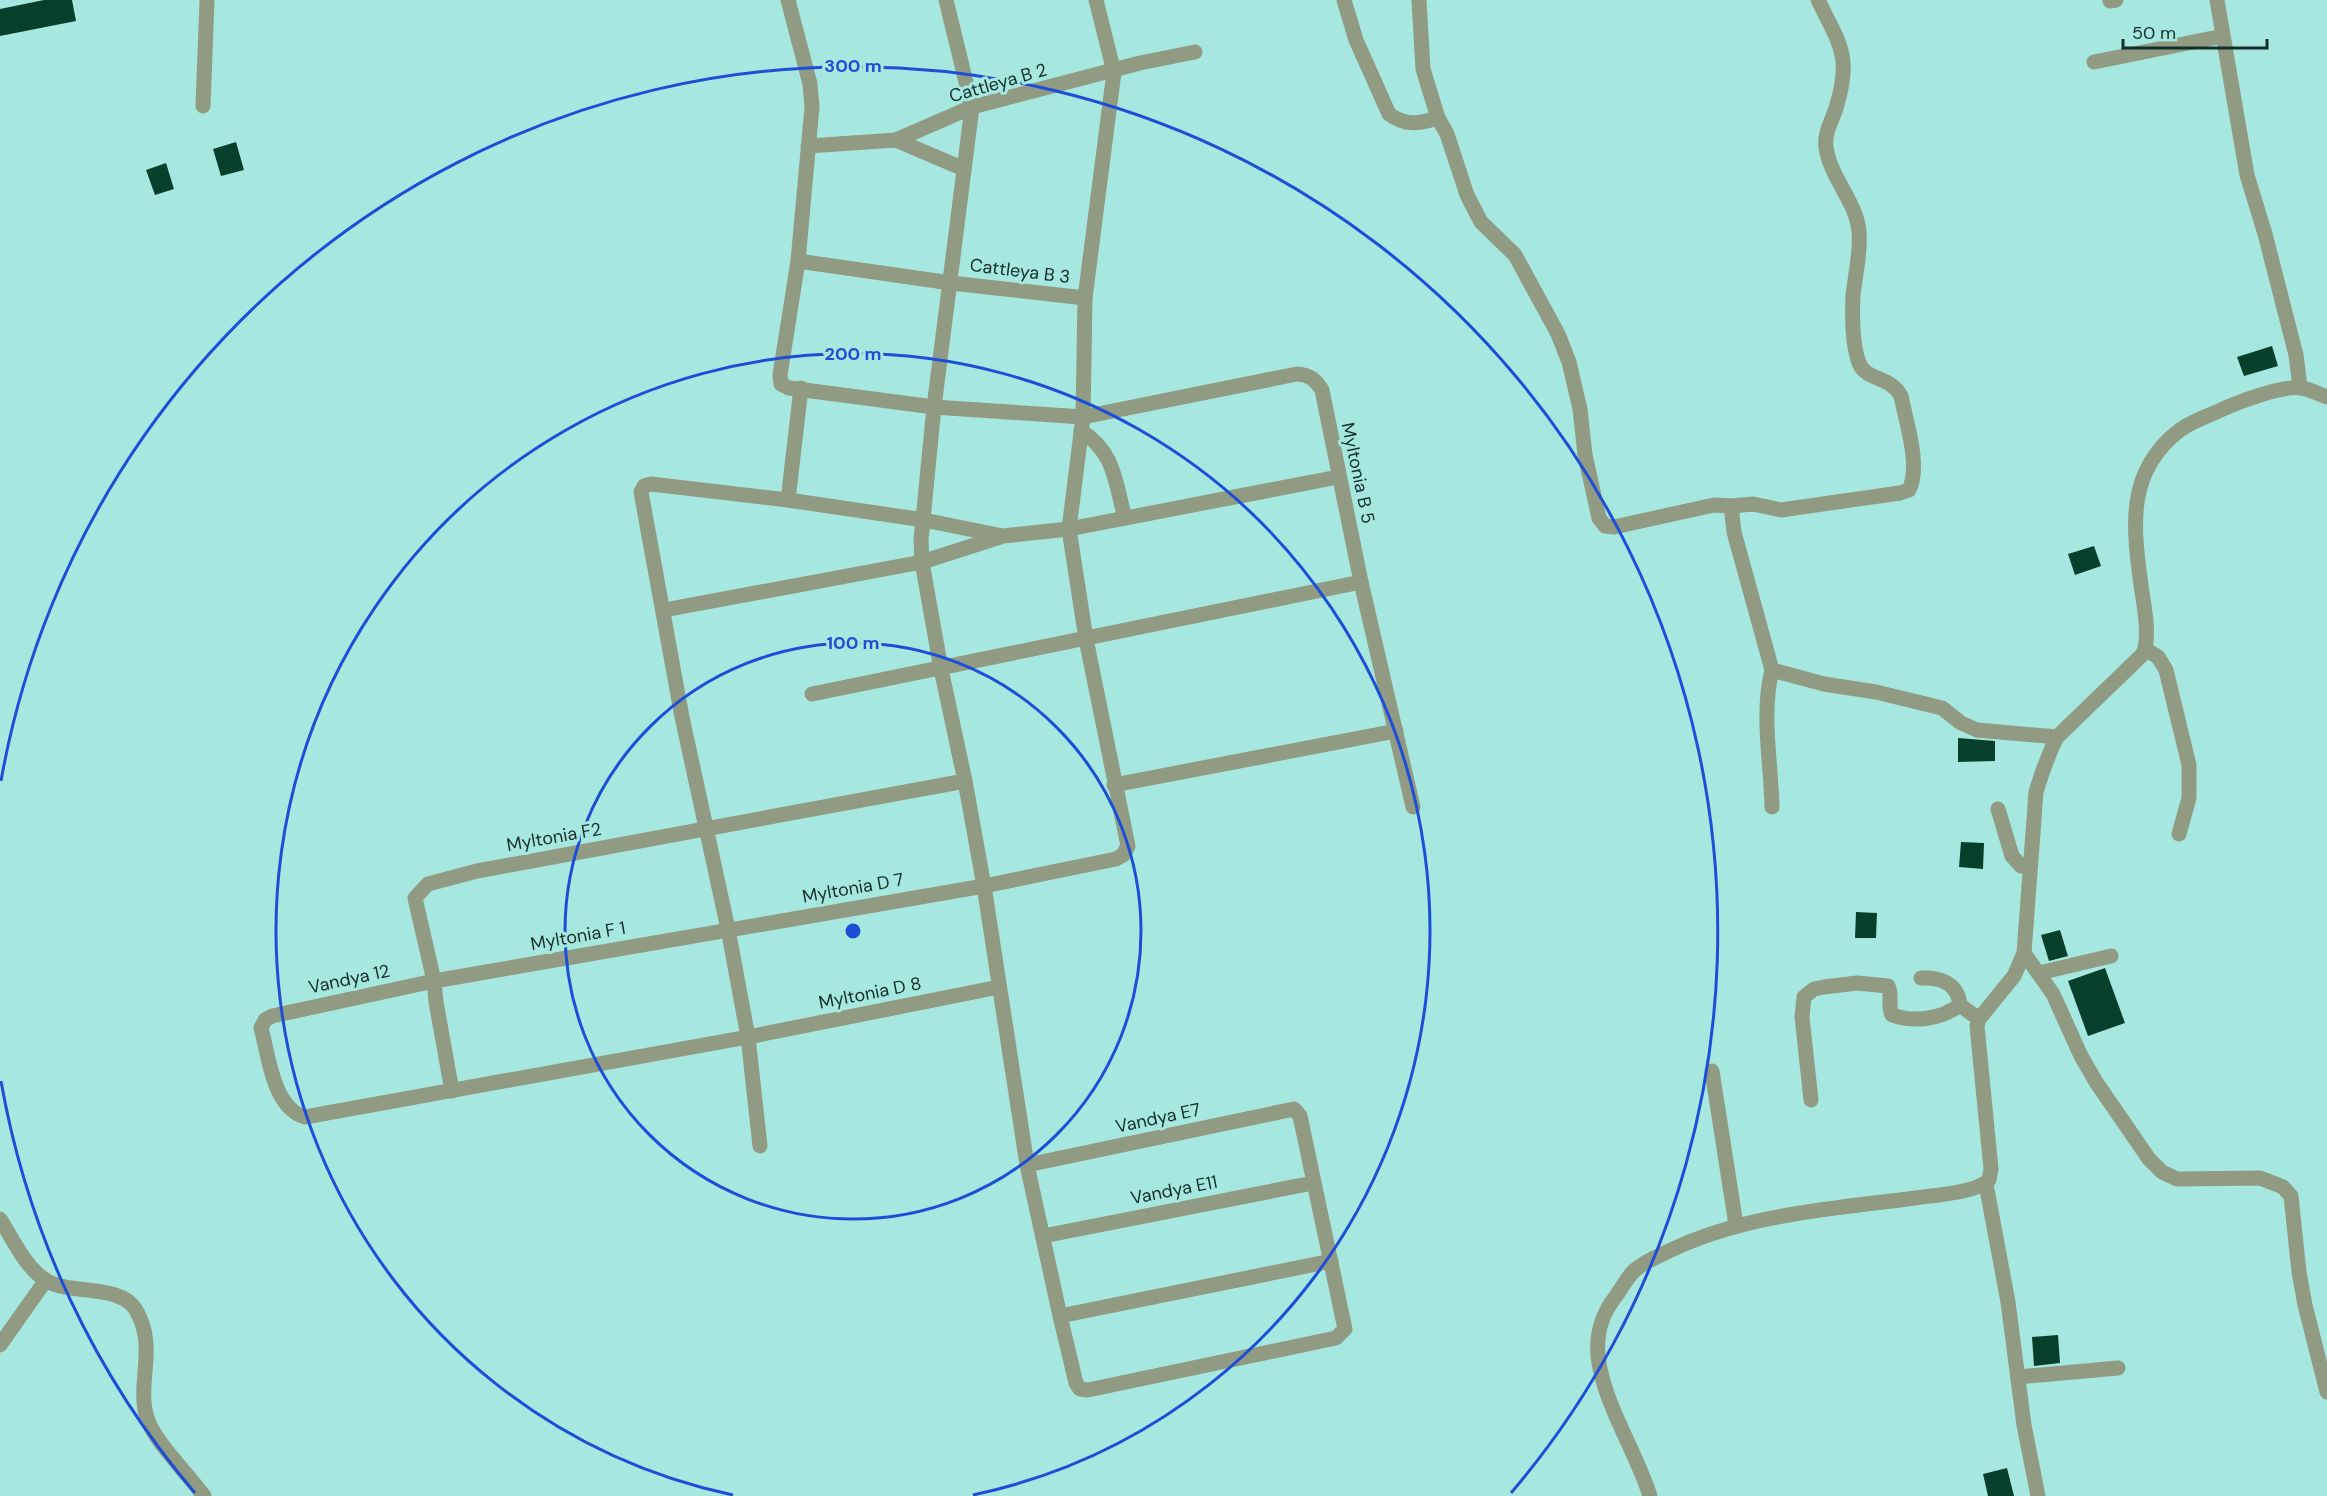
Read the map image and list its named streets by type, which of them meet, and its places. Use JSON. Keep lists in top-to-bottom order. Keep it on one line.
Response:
{"streets":{"street":["Cattleya B 2","Cattleya B 3","Myltonia B 5","Myltonia F2","Myltonia D 7","Myltonia F 1","Vandya 12","Myltonia D 8","Vandya E7","Vandya E11"]},"crossings":[["Cattleya B 2","Myltonia D 7"],["Cattleya B 3","Myltonia D 7"],["Myltonia B 5","Myltonia D 7"],["Myltonia F2","Myltonia F 1"],["Myltonia F2","Vandya 12"],["Myltonia D 7","Myltonia F 1"],["Myltonia F 1","Vandya 12"],["Vandya 12","Myltonia D 8"],["Vandya E7","Vandya E11"]],"scale_bar":"50 m","rings":["300 m","200 m","100 m"]}
